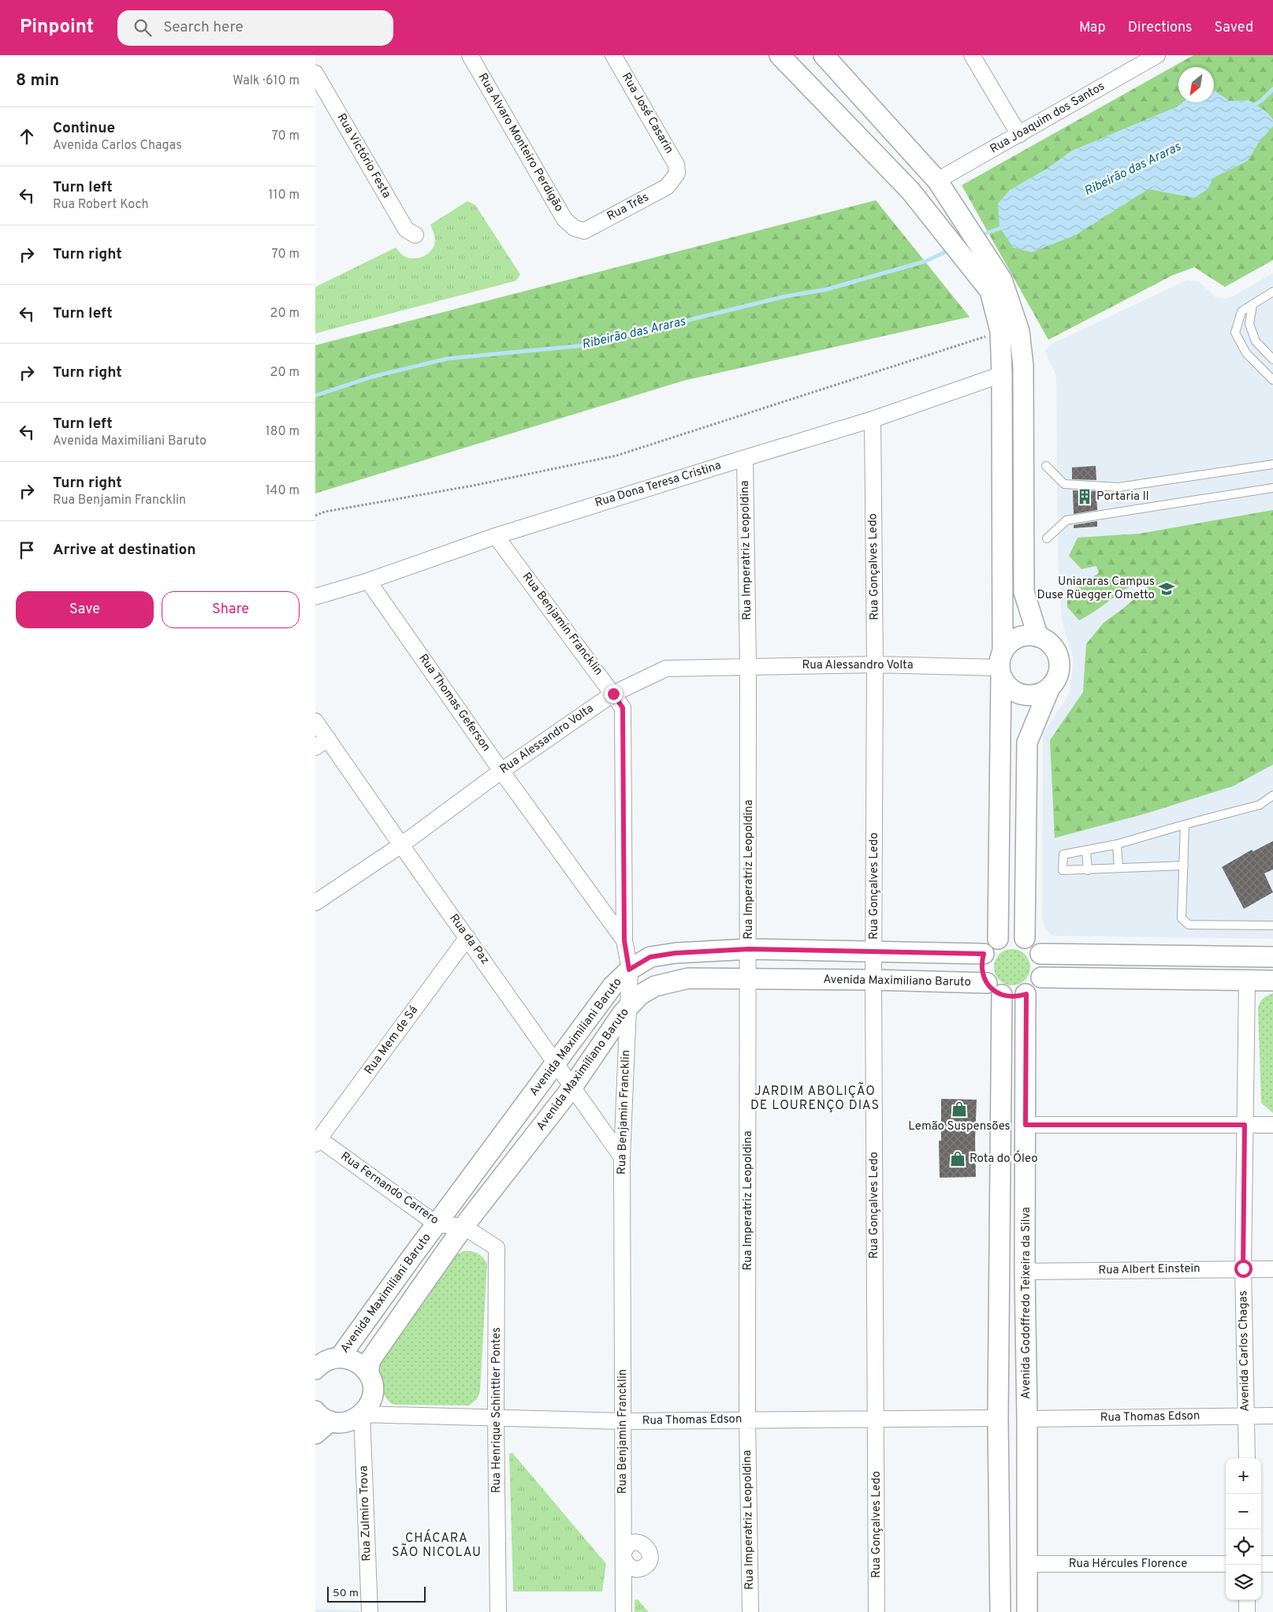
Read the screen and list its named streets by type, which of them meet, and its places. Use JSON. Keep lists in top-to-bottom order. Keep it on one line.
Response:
{"streets":{"street":["Rua José Casarin","Rua Joaquim dos Santos","Rua Alvaro Monteiro Perdigão","Rua Victório Festa","Rua Três","Rua Dona Teresa Cristina","Rua Imperatriz Leopoldina","Rua Gonçalves Ledo","Rua Benjamin Francklin","Rua Alessandro Volta","Rua Thomas Geferson","Rua da Paz","Avenida Maximiliano Baruto","Avenida Maximiliani Baruto","Rua Mem de Sá","Rua Fernando Carrero","Rua Albert Einstein","Avenida Godoffredo Teixeira da Silva","Avenida Carlos Chagas","Rua Henrique Schinttler Pontes","Rua Thomas Edson","Rua Zulmiro Trova","Rua Hércules Florence"]},"crossings":[["Rua José Casarin","Rua Três"],["Rua Alvaro Monteiro Perdigão","Rua Três"],["Rua Dona Teresa Cristina","Rua Imperatriz Leopoldina"],["Rua Dona Teresa Cristina","Rua Gonçalves Ledo"],["Rua Dona Teresa Cristina","Rua Benjamin Francklin"],["Rua Dona Teresa Cristina","Rua Thomas Geferson"],["Rua Imperatriz Leopoldina","Rua Alessandro Volta"],["Rua Imperatriz Leopoldina","Avenida Maximiliano Baruto"],["Rua Imperatriz Leopoldina","Avenida Maximiliani Baruto"],["Rua Imperatriz Leopoldina","Rua Thomas Edson"],["Rua Gonçalves Ledo","Rua Alessandro Volta"],["Rua Gonçalves Ledo","Avenida Maximiliano Baruto"],["Rua Gonçalves Ledo","Avenida Maximiliani Baruto"],["Rua Gonçalves Ledo","Rua Thomas Edson"],["Rua Benjamin Francklin","Rua Alessandro Volta"],["Rua Benjamin Francklin","Rua Thomas Geferson"],["Rua Benjamin Francklin","Rua da Paz"],["Rua Benjamin Francklin","Avenida Maximiliano Baruto"],["Rua Benjamin Francklin","Avenida Maximiliani Baruto"],["Rua Benjamin Francklin","Rua Thomas Edson"],["Rua Alessandro Volta","Rua Thomas Geferson"],["Rua Alessandro Volta","Rua da Paz"],["Rua da Paz","Avenida Maximiliano Baruto"],["Rua da Paz","Avenida Maximiliani Baruto"],["Rua da Paz","Rua Mem de Sá"],["Avenida Maximiliano Baruto","Avenida Maximiliani Baruto"],["Avenida Maximiliano Baruto","Rua Fernando Carrero"],["Avenida Maximiliano Baruto","Avenida Godoffredo Teixeira da Silva"],["Avenida Maximiliano Baruto","Rua Henrique Schinttler Pontes"],["Avenida Maximiliani Baruto","Rua Fernando Carrero"],["Avenida Maximiliani Baruto","Avenida Godoffredo Teixeira da Silva"],["Rua Mem de Sá","Rua Fernando Carrero"],["Rua Fernando Carrero","Rua Henrique Schinttler Pontes"],["Rua Albert Einstein","Avenida Godoffredo Teixeira da Silva"],["Rua Albert Einstein","Avenida Carlos Chagas"],["Avenida Godoffredo Teixeira da Silva","Rua Thomas Edson"],["Avenida Godoffredo Teixeira da Silva","Rua Hércules Florence"],["Avenida Carlos Chagas","Rua Thomas Edson"],["Rua Henrique Schinttler Pontes","Rua Thomas Edson"],["Rua Thomas Edson","Rua Zulmiro Trova"]],"districts":["JARDIM ABOLIÇÃO DE LOURENÇO DIAS","CHÁCARA SÃO NICOLAU"],"water":["Ribeirão das Araras"],"places":{"building":["Portaria II"],"school or university":["Uniararas Campus Duse Rüegger Ometto"],"shop":["Lemão Suspensões","Rota do Óleo"]},"scale_bar":"50 m","north":"bottom left","page":{"header":"Pinpoint","search":"Search here","nav":["Map","Directions","Saved"],"heading":["8 min","Walk · 610 m"],"list":[["Continue","Avenida Carlos Chagas","70 m"],["Turn left","Rua Robert Koch","110 m"],["Turn right","70 m"],["Turn left","20 m"],["Turn right","20 m"],["Turn left","Avenida Maximiliani Baruto","180 m"],["Turn right","Rua Benjamin Francklin","140 m"],"Arrive at destination"],"buttons":["Save","Share"],"map_buttons":["+","−"],"scale":"50 m"}}
